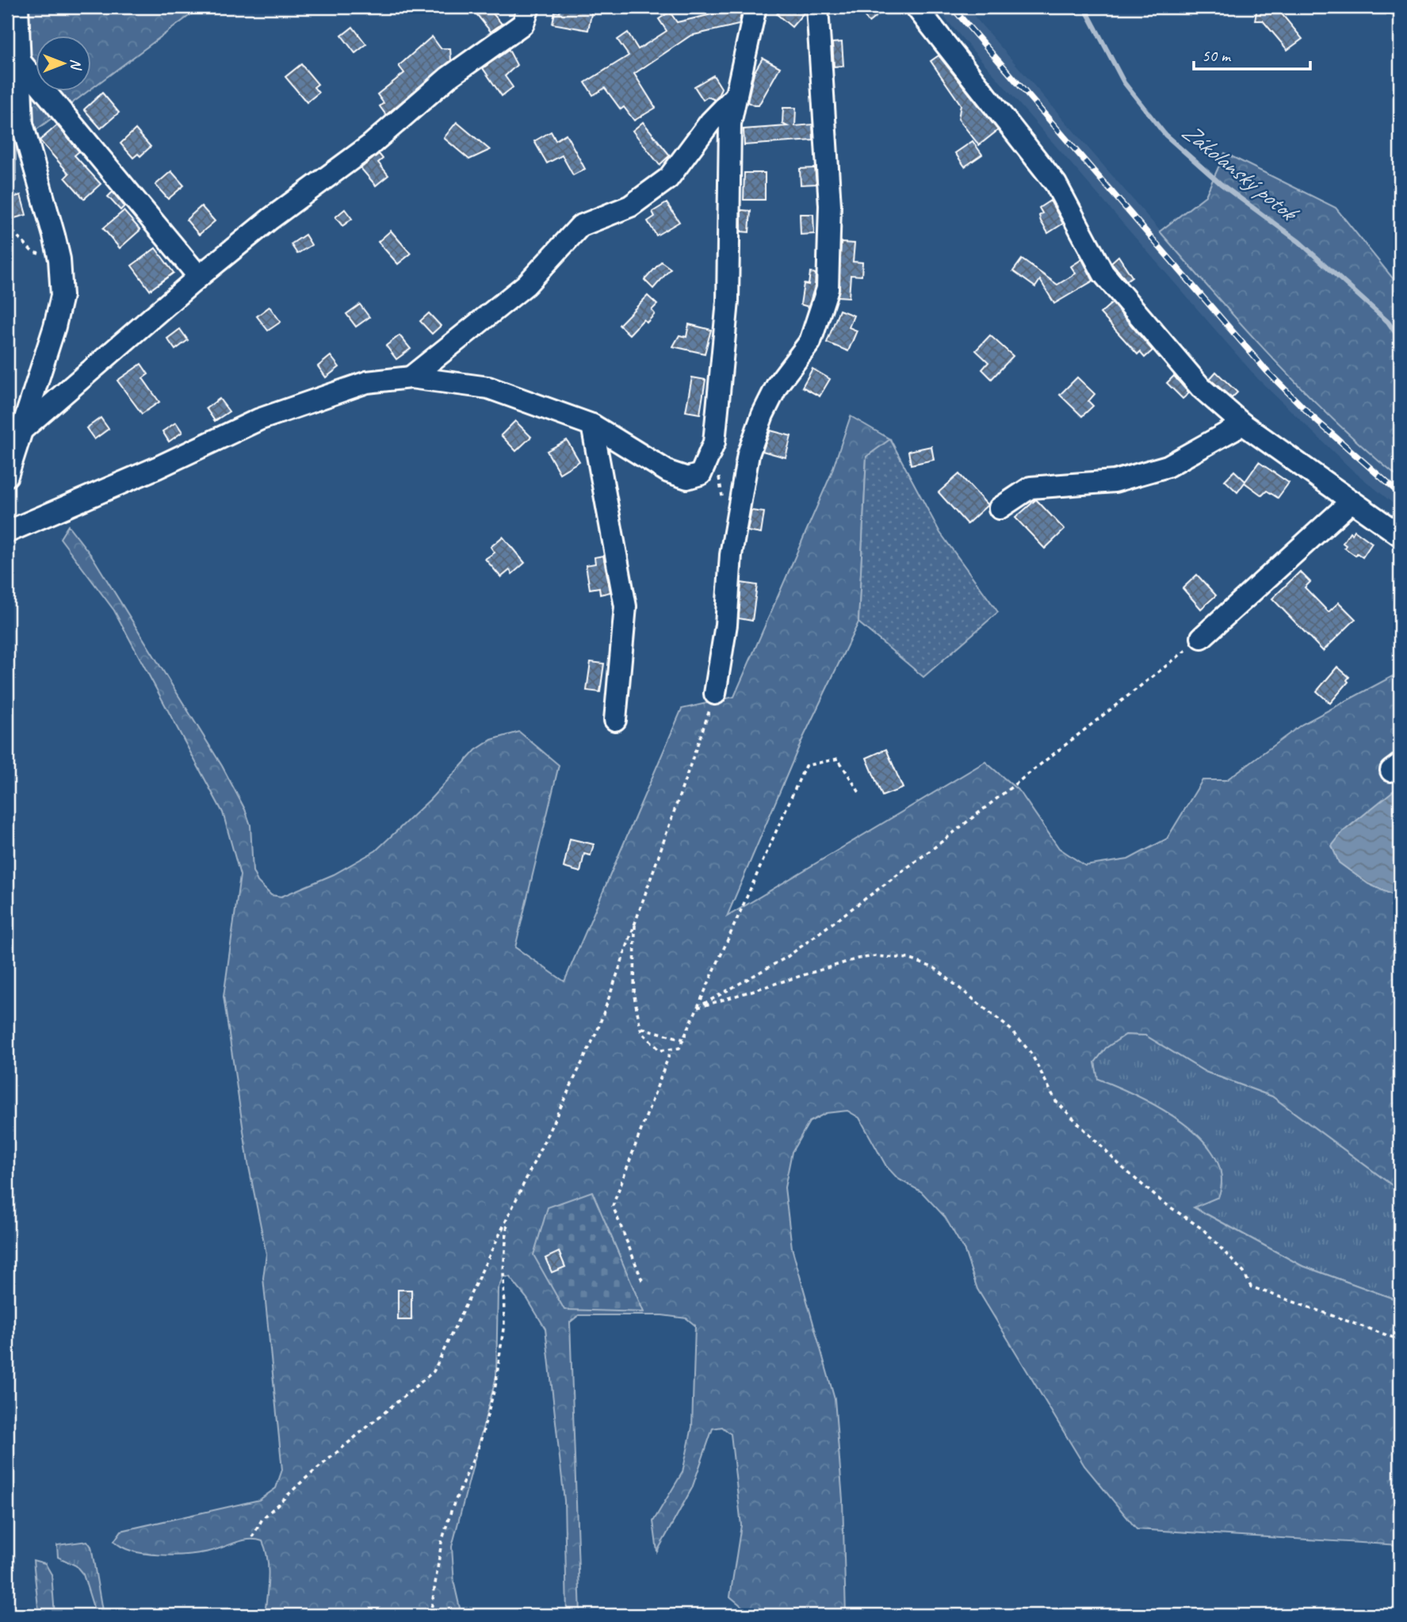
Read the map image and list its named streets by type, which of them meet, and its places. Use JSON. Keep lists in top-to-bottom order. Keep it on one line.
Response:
{"water":["Zákolanský potok"],"scale_bar":"50 m","north":"right"}
